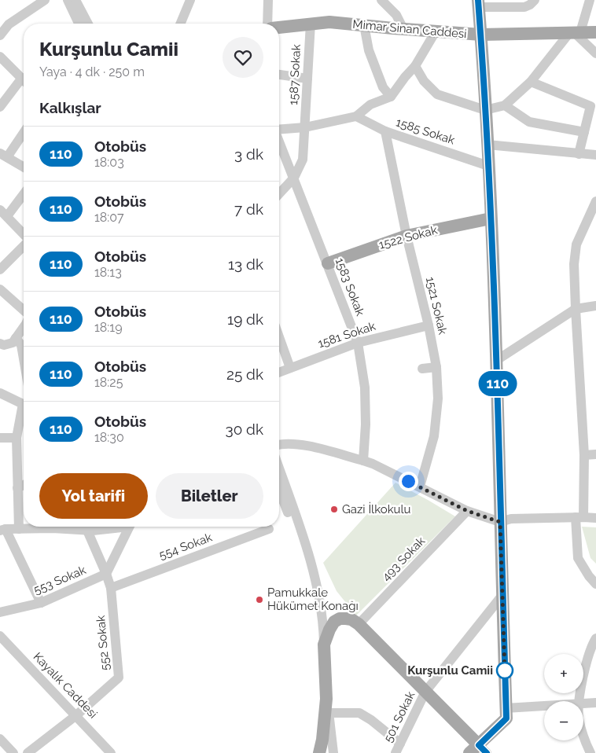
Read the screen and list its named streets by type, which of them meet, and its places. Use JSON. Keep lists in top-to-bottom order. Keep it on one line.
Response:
{"streets":{"main road":["Mimar Sinan Caddesi","1522 Sokak"],"street":["1587 Sokak","1585 Sokak","1583 Sokak","1521 Sokak","1581 Sokak","554 Sokak","493 Sokak","553 Sokak","552 Sokak","Kayalık Caddesi","501 Sokak"]},"crossings":[["Mimar Sinan Caddesi","1587 Sokak"],["1587 Sokak","1583 Sokak"],["1585 Sokak","1583 Sokak"],["1585 Sokak","1521 Sokak"],["1522 Sokak","1583 Sokak"],["1522 Sokak","1521 Sokak"],["1583 Sokak","1581 Sokak"],["1521 Sokak","1581 Sokak"],["554 Sokak","552 Sokak"],["553 Sokak","552 Sokak"],["552 Sokak","Kayalık Caddesi"]],"places":["Gazi İlkokulu","Pamukkale Hükümet Konağı","Kurşunlu Camii"],"lines":["bus line 110"],"page":{"on_map":"110","heading":[["Kurşunlu Camii","Yaya · 4 dk · 250 m"],"Kalkışlar"],"list":[{"mark":"110","name":"Otobüs","note":"18:03","value":"3 dk"},{"mark":"110","name":"Otobüs","note":"18:07","value":"7 dk"},{"mark":"110","name":"Otobüs","note":"18:13","value":"13 dk"},{"mark":"110","name":"Otobüs","note":"18:19","value":"19 dk"},{"mark":"110","name":"Otobüs","note":"18:25","value":"25 dk"},{"mark":"110","name":"Otobüs","note":"18:30","value":"30 dk"}],"buttons":["Yol tarifi","Biletler"],"map_buttons":["+","−"]}}
